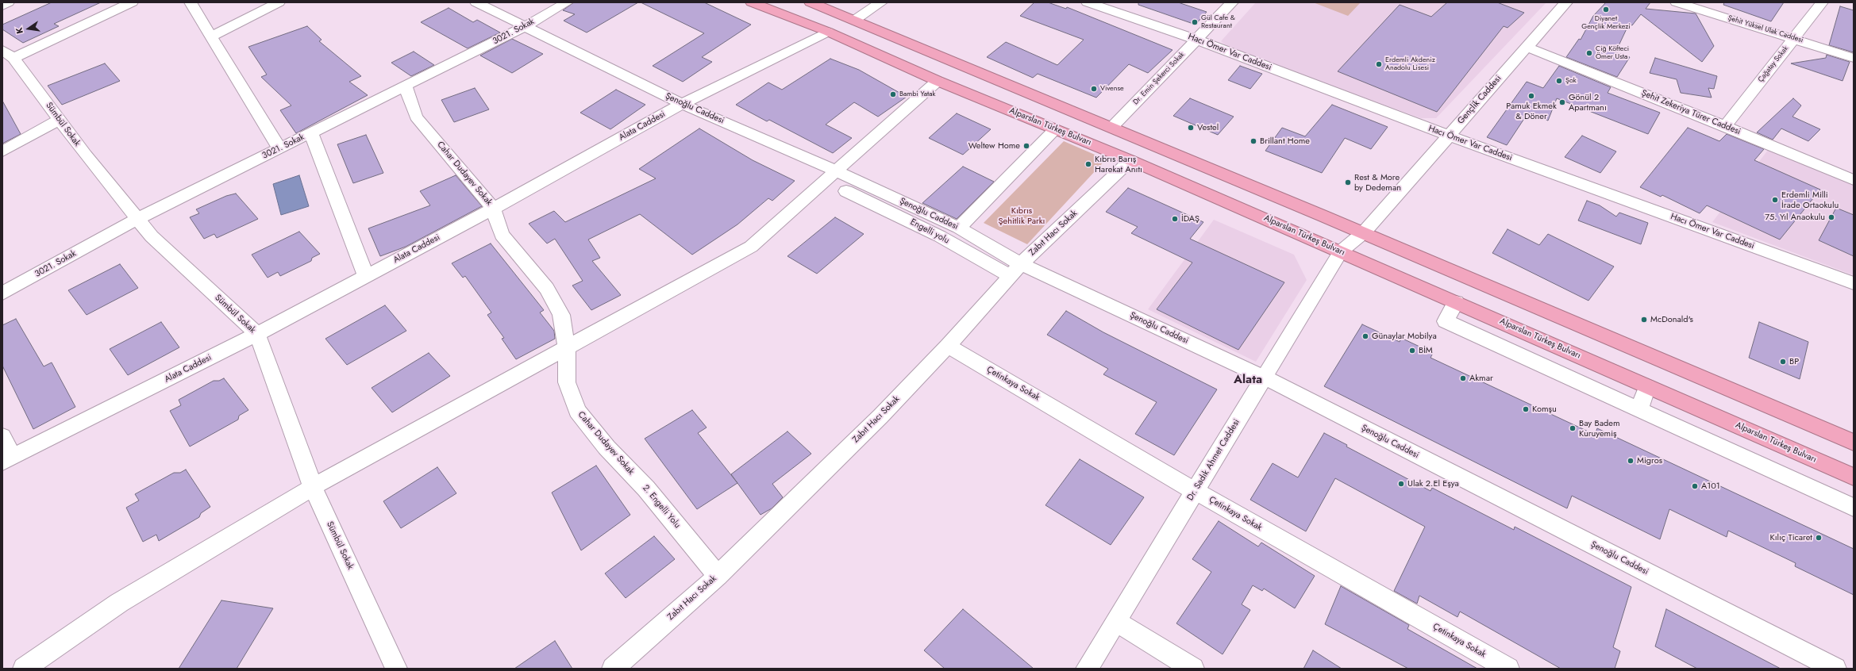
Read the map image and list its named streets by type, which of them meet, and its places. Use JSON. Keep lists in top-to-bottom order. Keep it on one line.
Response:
{"streets":{"highway":["Alparslan Türkeş Bulvarı"],"street":["Şehit Yüksel Ulak Caddesi","3021. Sokak","Hacı Ömer Var Caddesi","Çağatay Sokak","Dr. Emin Şekerci Sokak","Gençlik Caddesi","Şenoğlu Caddesi","Şehit Zekeriya Türer Caddesi","Sümbül Sokak","Alata Caddesi","Cahar Dudayev Sokak","Engelli yolu","Zabıt Hacı Sokak","Çetinkaya Sokak","Dr. Sadık Ahmet Caddesi","2. Engelli Yolu"]},"crossings":[["Şehit Yüksel Ulak Caddesi","Çağatay Sokak"],["3021. Sokak","Şenoğlu Caddesi"],["3021. Sokak","Sümbül Sokak"],["3021. Sokak","Cahar Dudayev Sokak"],["Hacı Ömer Var Caddesi","Dr. Emin Şekerci Sokak"],["Hacı Ömer Var Caddesi","Gençlik Caddesi"],["Çağatay Sokak","Şehit Zekeriya Türer Caddesi"],["Gençlik Caddesi","Şehit Zekeriya Türer Caddesi"],["Gençlik Caddesi","Alparslan Türkeş Bulvarı"],["Gençlik Caddesi","Dr. Sadık Ahmet Caddesi"],["Şenoğlu Caddesi","Alata Caddesi"],["Şenoğlu Caddesi","Engelli yolu"],["Şenoğlu Caddesi","Zabıt Hacı Sokak"],["Şenoğlu Caddesi","Dr. Sadık Ahmet Caddesi"],["Sümbül Sokak","Alata Caddesi"],["Alata Caddesi","Alparslan Türkeş Bulvarı"],["Alata Caddesi","Cahar Dudayev Sokak"],["Alparslan Türkeş Bulvarı","Zabıt Hacı Sokak"],["Alparslan Türkeş Bulvarı","Dr. Sadık Ahmet Caddesi"],["Cahar Dudayev Sokak","2. Engelli Yolu"],["Engelli yolu","Zabıt Hacı Sokak"],["Zabıt Hacı Sokak","Çetinkaya Sokak"],["Zabıt Hacı Sokak","2. Engelli Yolu"],["Çetinkaya Sokak","Dr. Sadık Ahmet Caddesi"]],"districts":["Alata"],"parks":["Kıbrıs Şehitlik Parkı"],"places":["Diyanet Gençlik Merkezi","Gül Cafe & Restaurant","Çiğ Köfteci Ömer Usta","Erdemli Akdeniz Anadolu Lisesi","Şok","Vivense","Bambi Yatak","Pamuk Ekmek & Döner","Gönül 2 Apartmanı","Vestel","Brillant Home","Weltew Home","Kıbrıs Barış Harekat Anıtı","Rest & More by Dedeman","Erdemli Milli İrade Ortaokulu","75. Yıl Anaokulu","İDAŞ","McDonald's","Günaylar Mobilya","BİM","BP","Akmar","Komşu","Bay Badem Kuruyemiş","Migros","Ulak 2.El Eşya","A101","Kılıç Ticaret"],"north":"left"}
